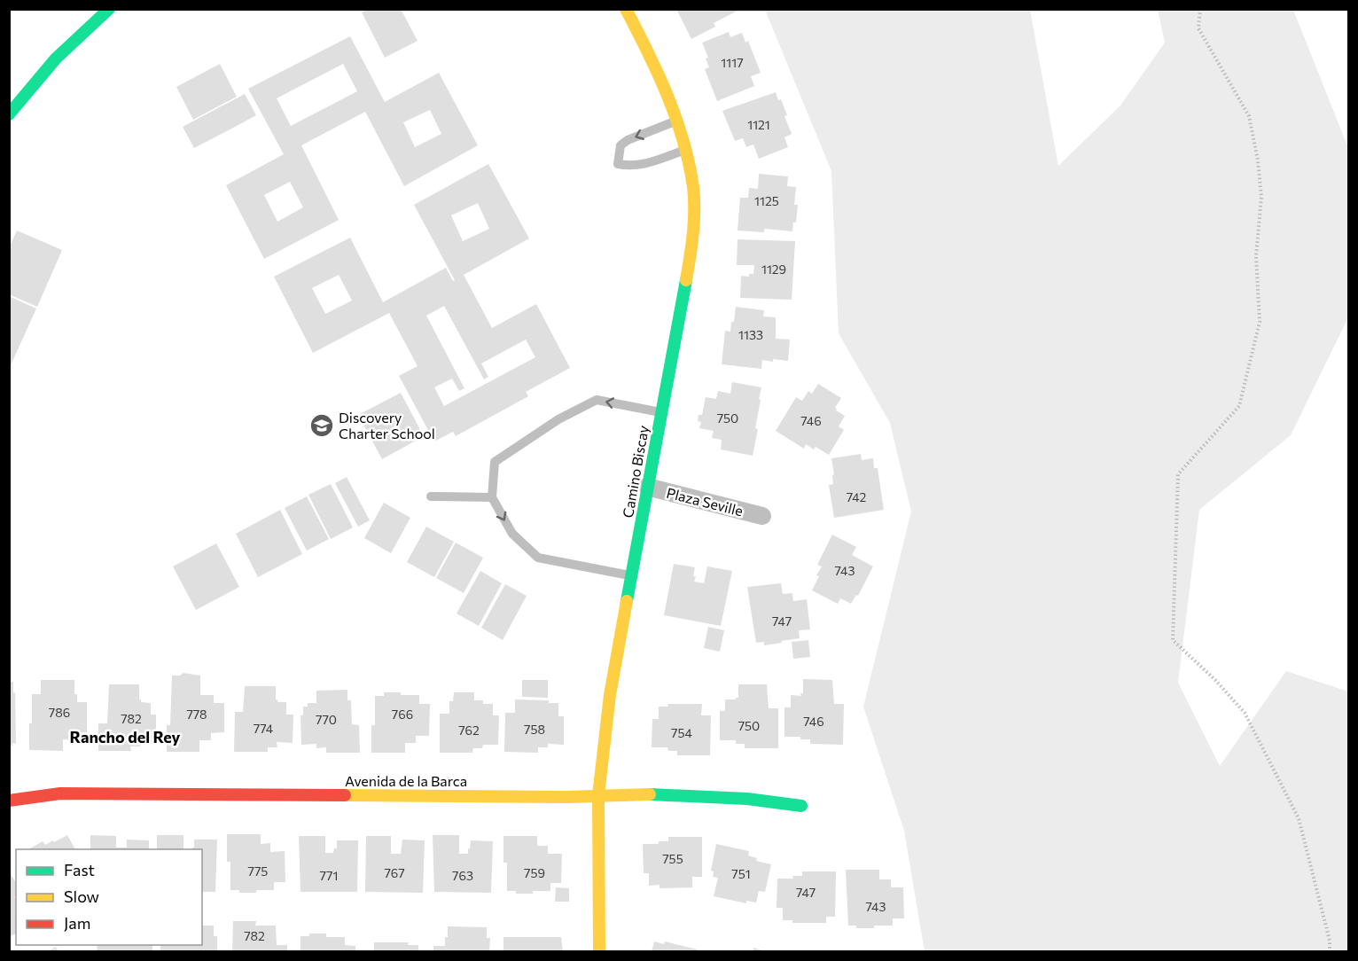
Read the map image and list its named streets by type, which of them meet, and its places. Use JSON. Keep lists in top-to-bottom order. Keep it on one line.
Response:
{"streets":{"street":["Camino Biscay","Plaza Seville","Avenida de la Barca"]},"crossings":[["Camino Biscay","Plaza Seville"],["Camino Biscay","Avenida de la Barca"]],"districts":["Rancho del Rey"],"places":{"school or university":["Discovery Charter School"]},"house_numbers":["1117","1121","1125","1129","1133","750","746","742","743","747","786","778","766","782","770","746","750","774","758","762","754","755","775","767","759","751","771","763","747","743","782"],"legend":["Fast","Slow","Jam"]}
